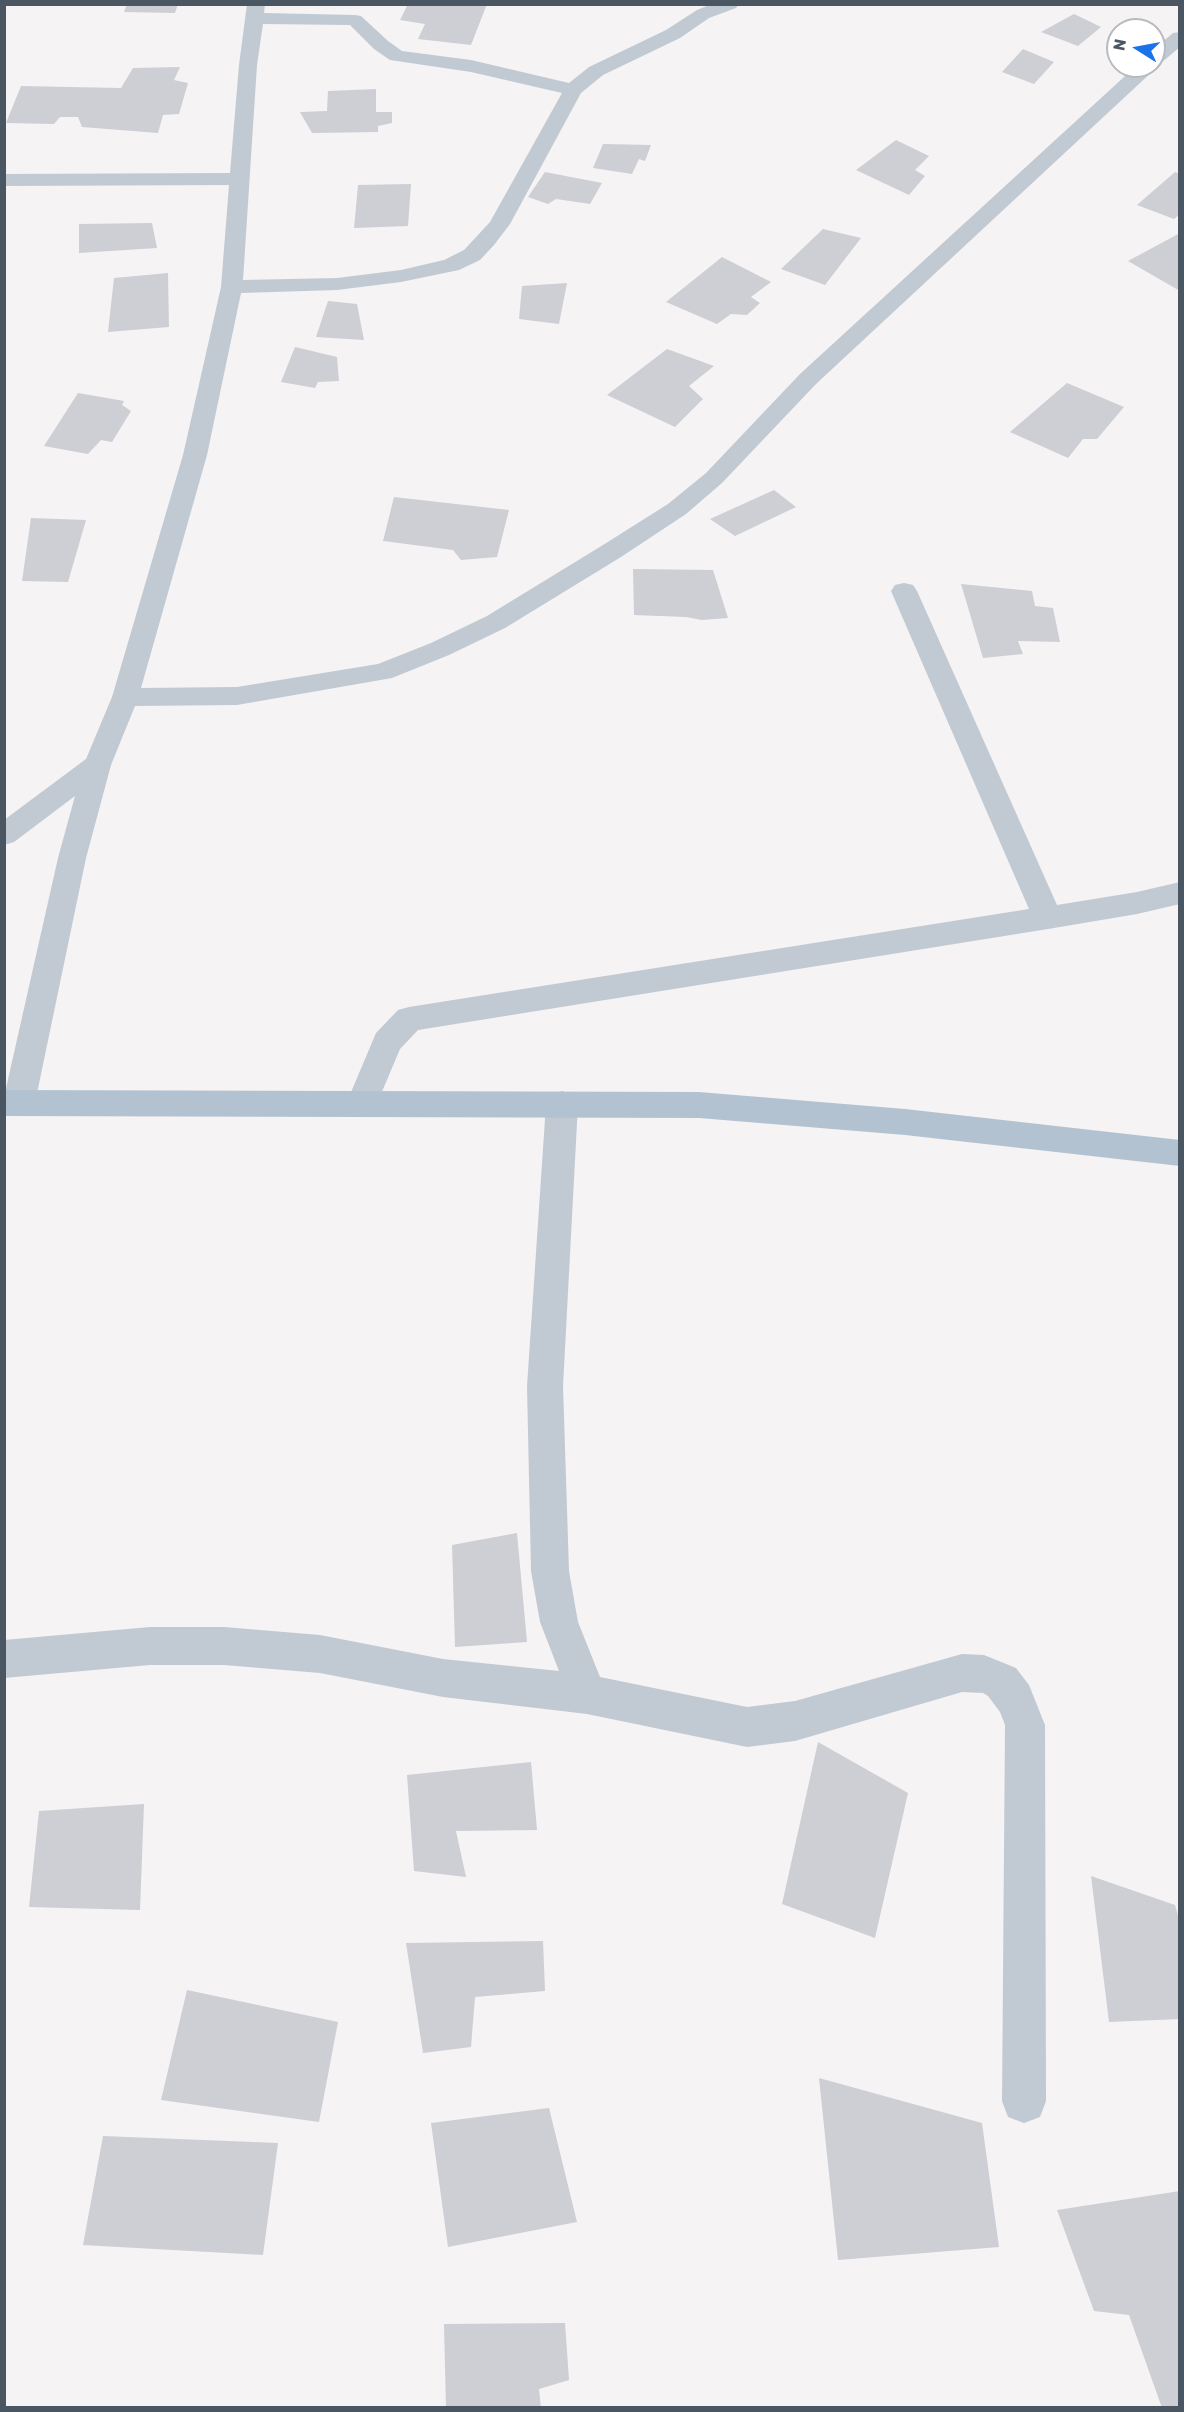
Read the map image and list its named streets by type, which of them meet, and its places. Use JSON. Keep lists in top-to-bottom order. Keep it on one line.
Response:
{"north":"left"}
